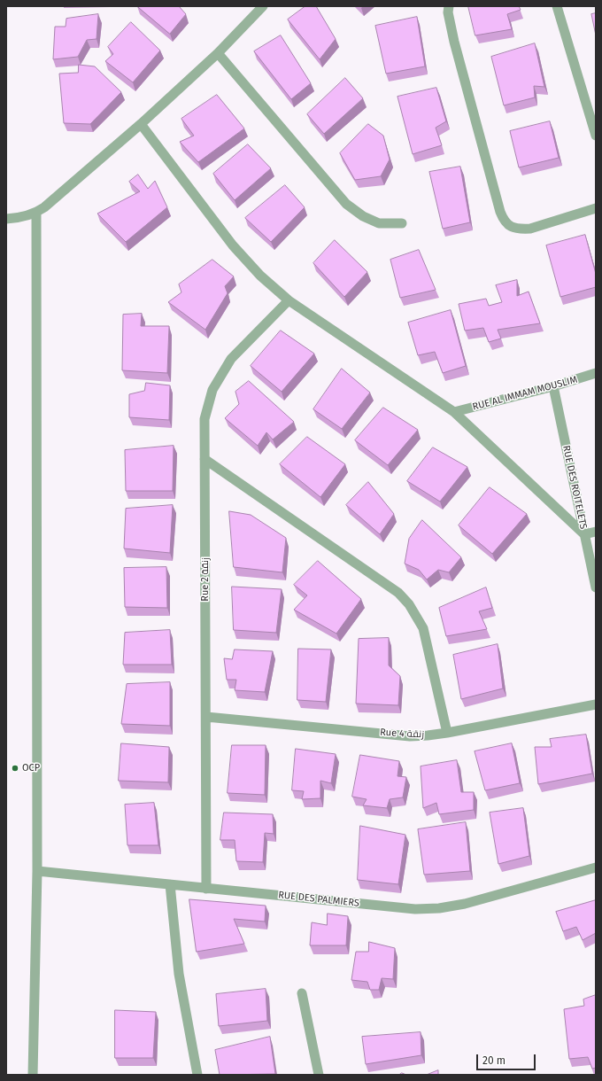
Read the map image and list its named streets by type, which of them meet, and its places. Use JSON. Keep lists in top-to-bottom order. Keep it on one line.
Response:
{"streets":{"street":["RUE AL IMMAM MOUSLIM","RUE DES ROITELETS","Rue 2 زنقة","Rue 4 زنقة","RUE DES PALMIERS"]},"crossings":[["RUE AL IMMAM MOUSLIM","RUE DES ROITELETS"],["Rue 2 زنقة","Rue 4 زنقة"],["Rue 2 زنقة","RUE DES PALMIERS"]],"places":["OCP"],"scale_bar":"20 m"}
